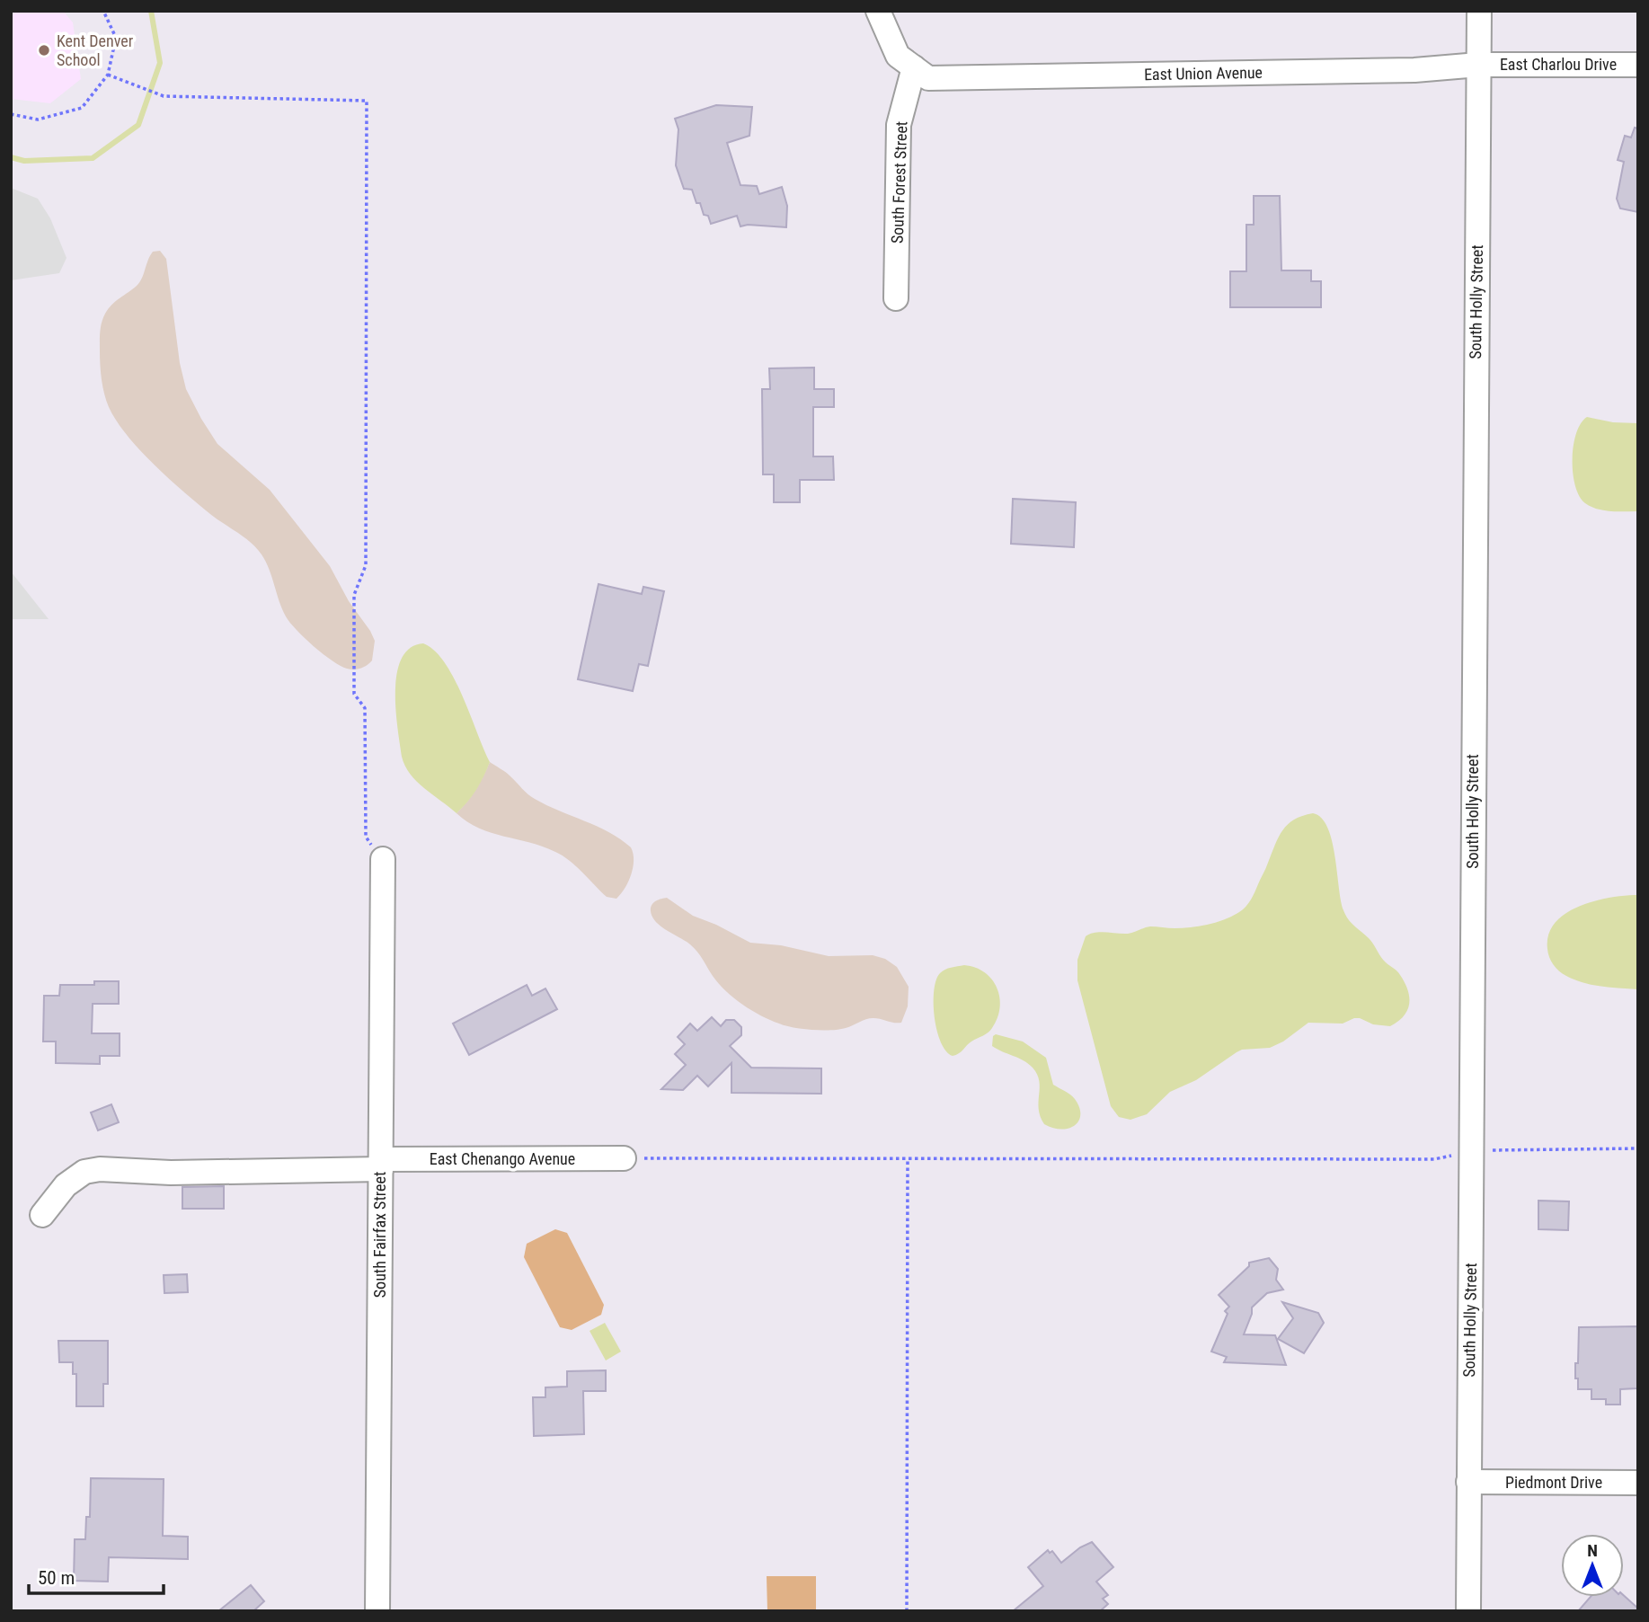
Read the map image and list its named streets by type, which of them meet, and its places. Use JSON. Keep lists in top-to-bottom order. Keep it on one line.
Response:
{"streets":{"street":["East Charlou Drive","East Union Avenue","South Forest Street","South Holly Street","East Chenango Avenue","South Fairfax Street","Piedmont Drive"]},"crossings":[["East Charlou Drive","East Union Avenue"],["East Charlou Drive","South Holly Street"],["East Union Avenue","South Forest Street"],["East Union Avenue","South Holly Street"],["South Holly Street","Piedmont Drive"],["East Chenango Avenue","South Fairfax Street"]],"places":["Kent Denver School"],"scale_bar":"50 m","north":"top"}
